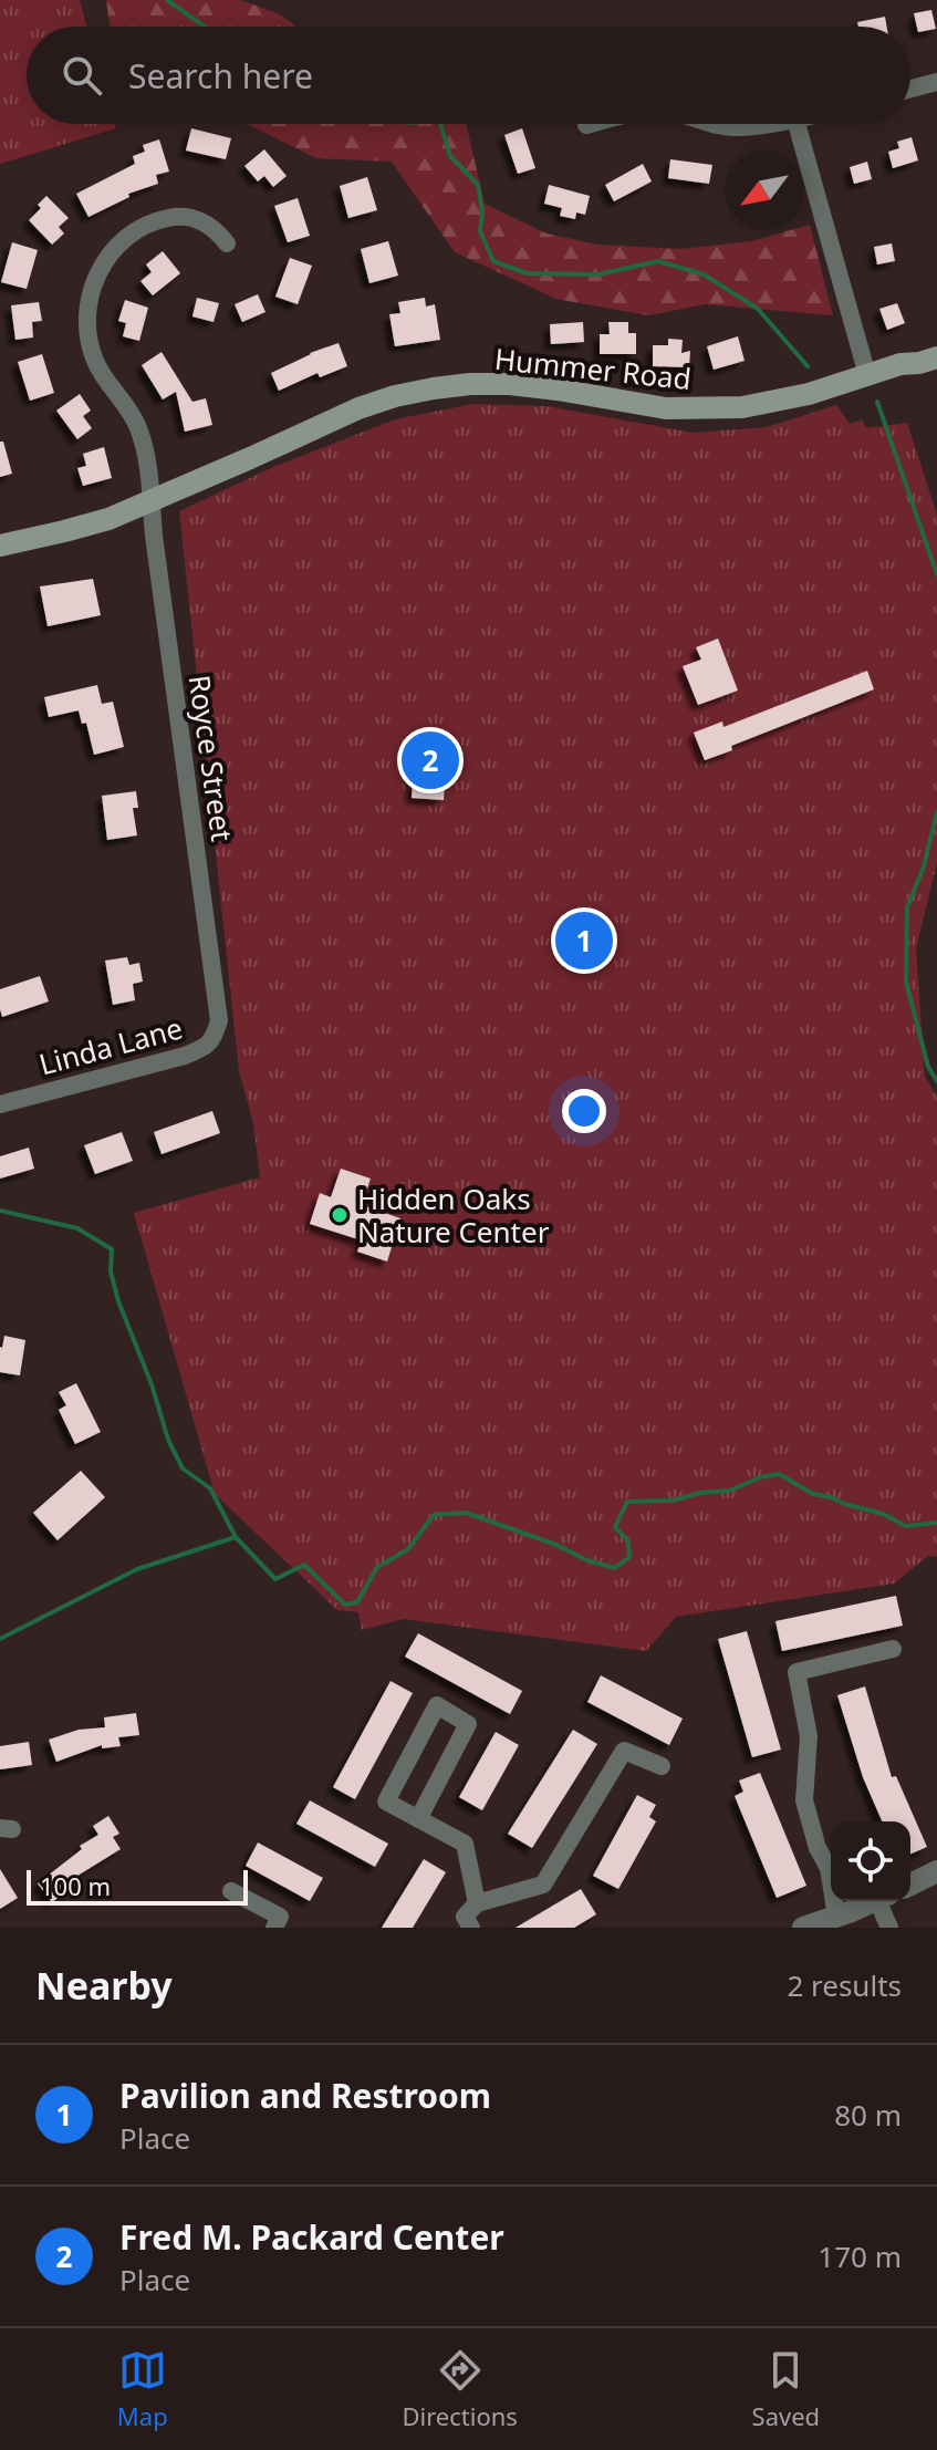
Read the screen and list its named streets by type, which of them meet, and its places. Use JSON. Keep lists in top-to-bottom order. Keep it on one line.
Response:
{"streets":{"main road":["Hummer Road"],"street":["Royce Street","Linda Lane"]},"crossings":[["Hummer Road","Royce Street"],["Royce Street","Linda Lane"]],"places":["Hidden Oaks Nature Center"],"scale_bar":"100 m","north":"bottom left","page":{"search":"Search here","pins":["2","1"],"scale":"100 m","heading":["Nearby","2 results"],"list":[{"mark":"1","name":"Pavilion and Restroom","note":"Place","value":"80 m"},{"mark":"2","name":"Fred M. Packard Center","note":"Place","value":"170 m"}],"nav":["Map","Directions","Saved"]}}
